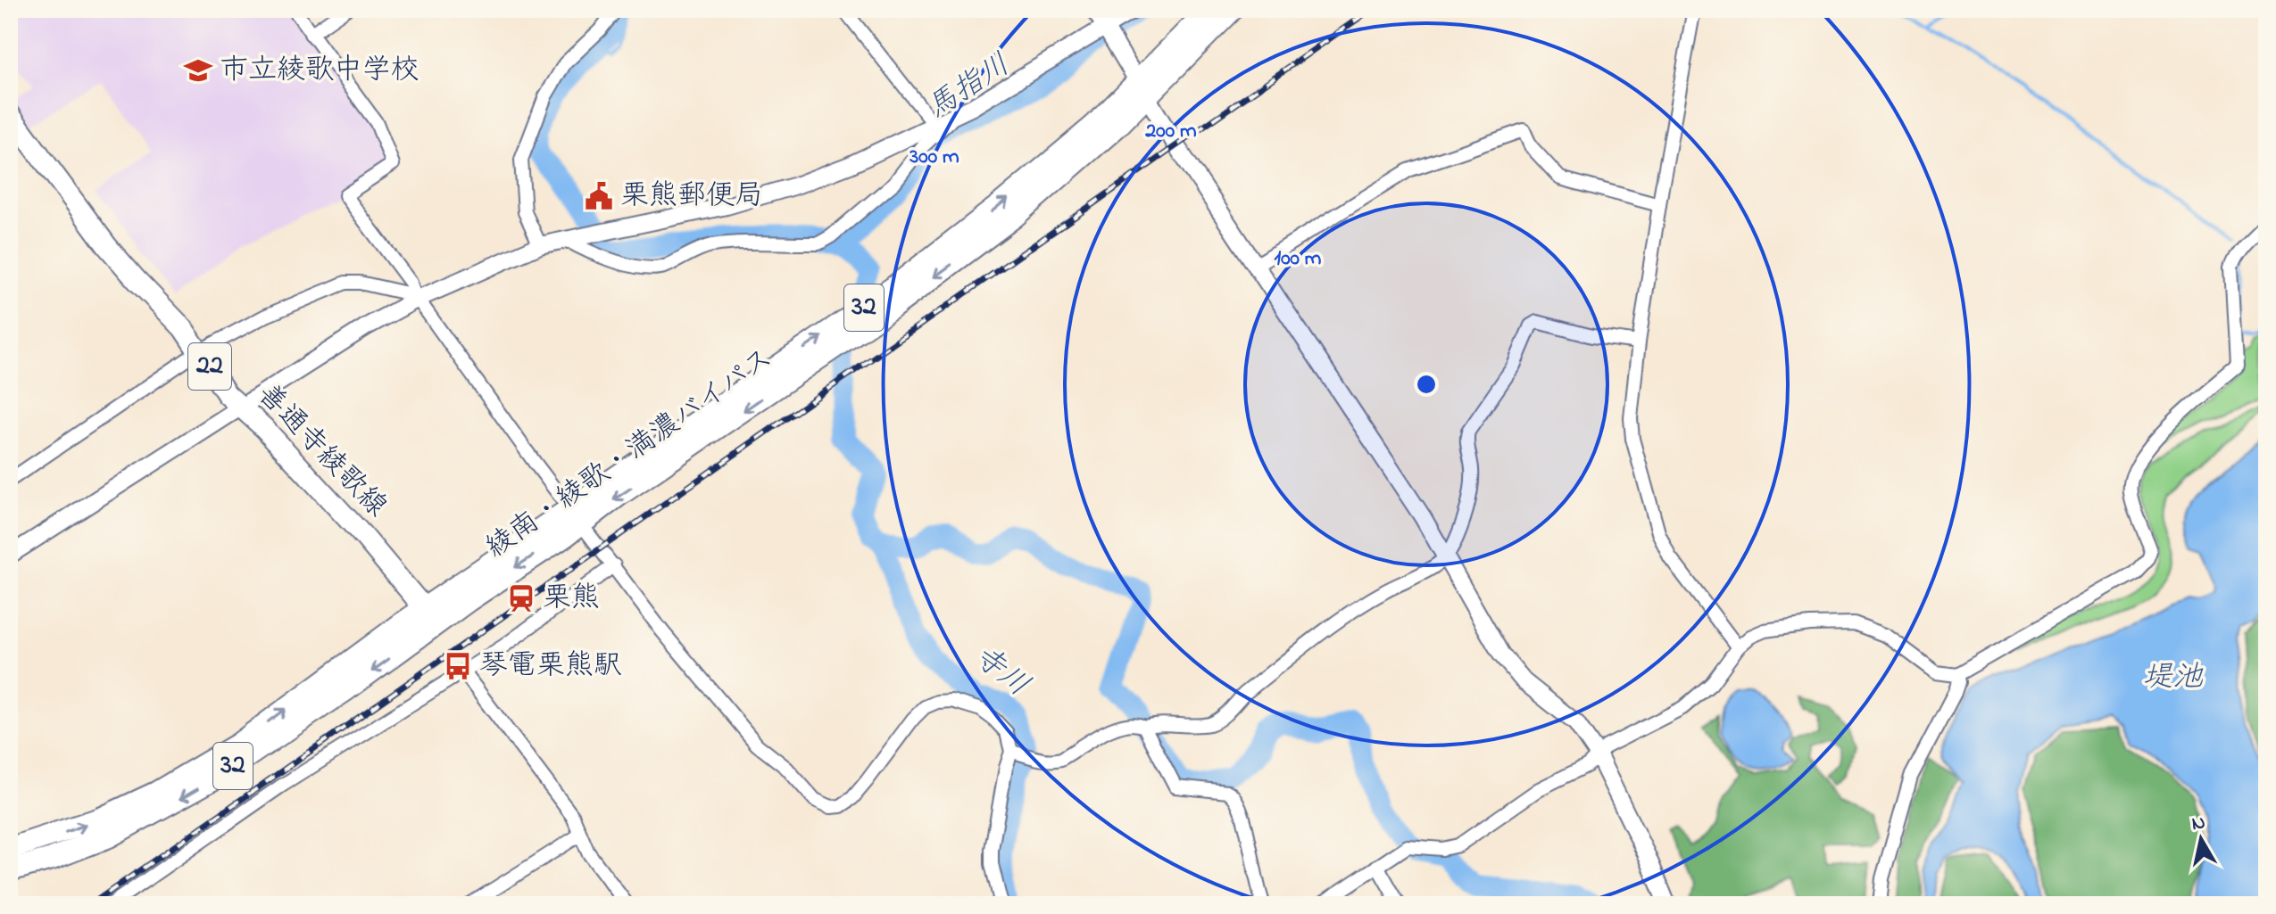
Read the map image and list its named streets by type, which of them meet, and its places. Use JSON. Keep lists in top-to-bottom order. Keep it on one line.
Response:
{"streets":{"highway":["32","綾南・綾歌・満濃バイパス"],"main road":["22","善通寺綾歌線"]},"crossings":[["善通寺綾歌線","綾南・綾歌・満濃バイパス"]],"water":["馬指川","寺川","堤池"],"places":{"school or university":["市立綾歌中学校"],"public building":["栗熊郵便局"],"station":["栗熊"],"bus stop":["琴電栗熊駅"]},"north":"top","rings":["200 m","300 m","100 m"]}
